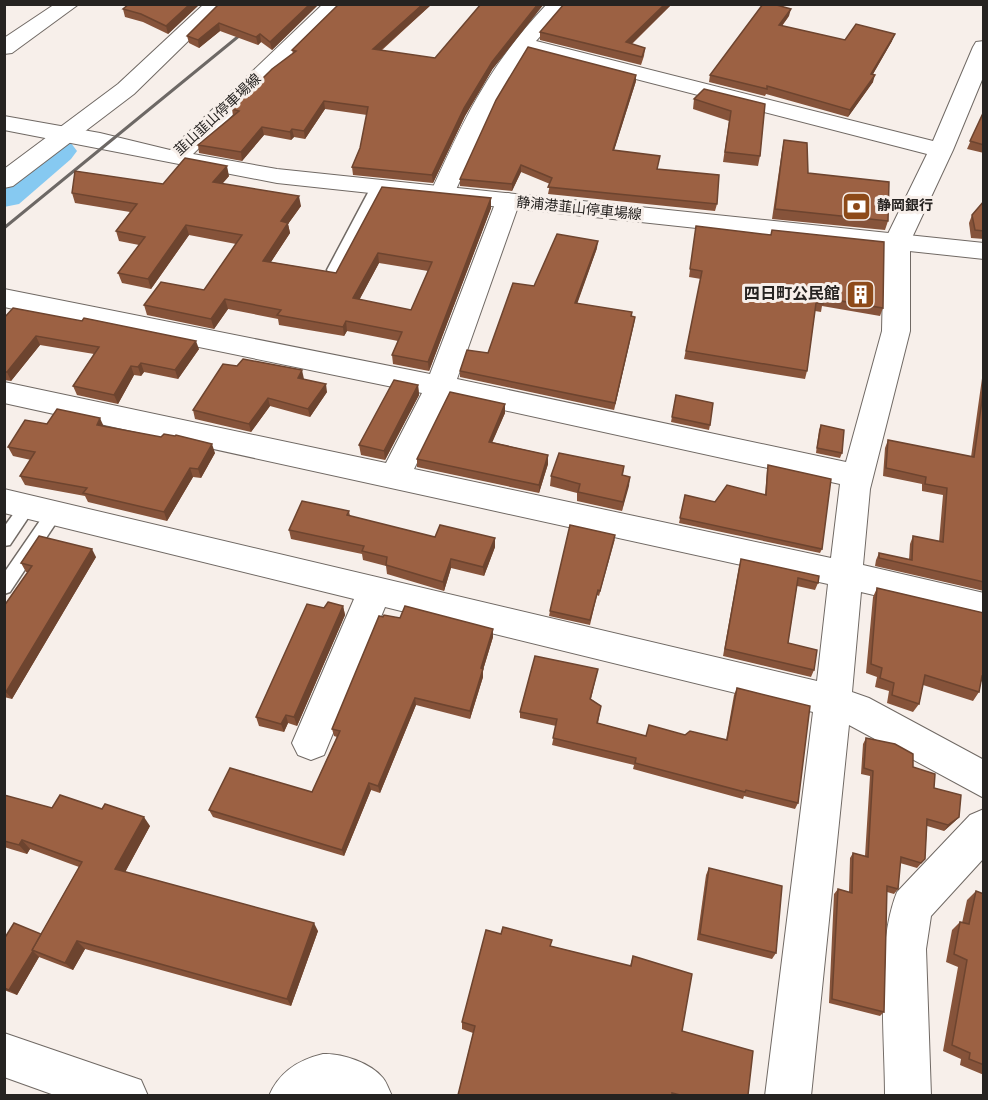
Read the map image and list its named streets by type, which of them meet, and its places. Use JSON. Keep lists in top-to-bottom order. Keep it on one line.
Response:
{"streets":{"street":["韮山韮山停車場線","静浦港韮山停車場線"]},"crossings":[["韮山韮山停車場線","静浦港韮山停車場線"]],"places":{"bank":["静岡銀行"],"building":["四日町公民館"]}}
